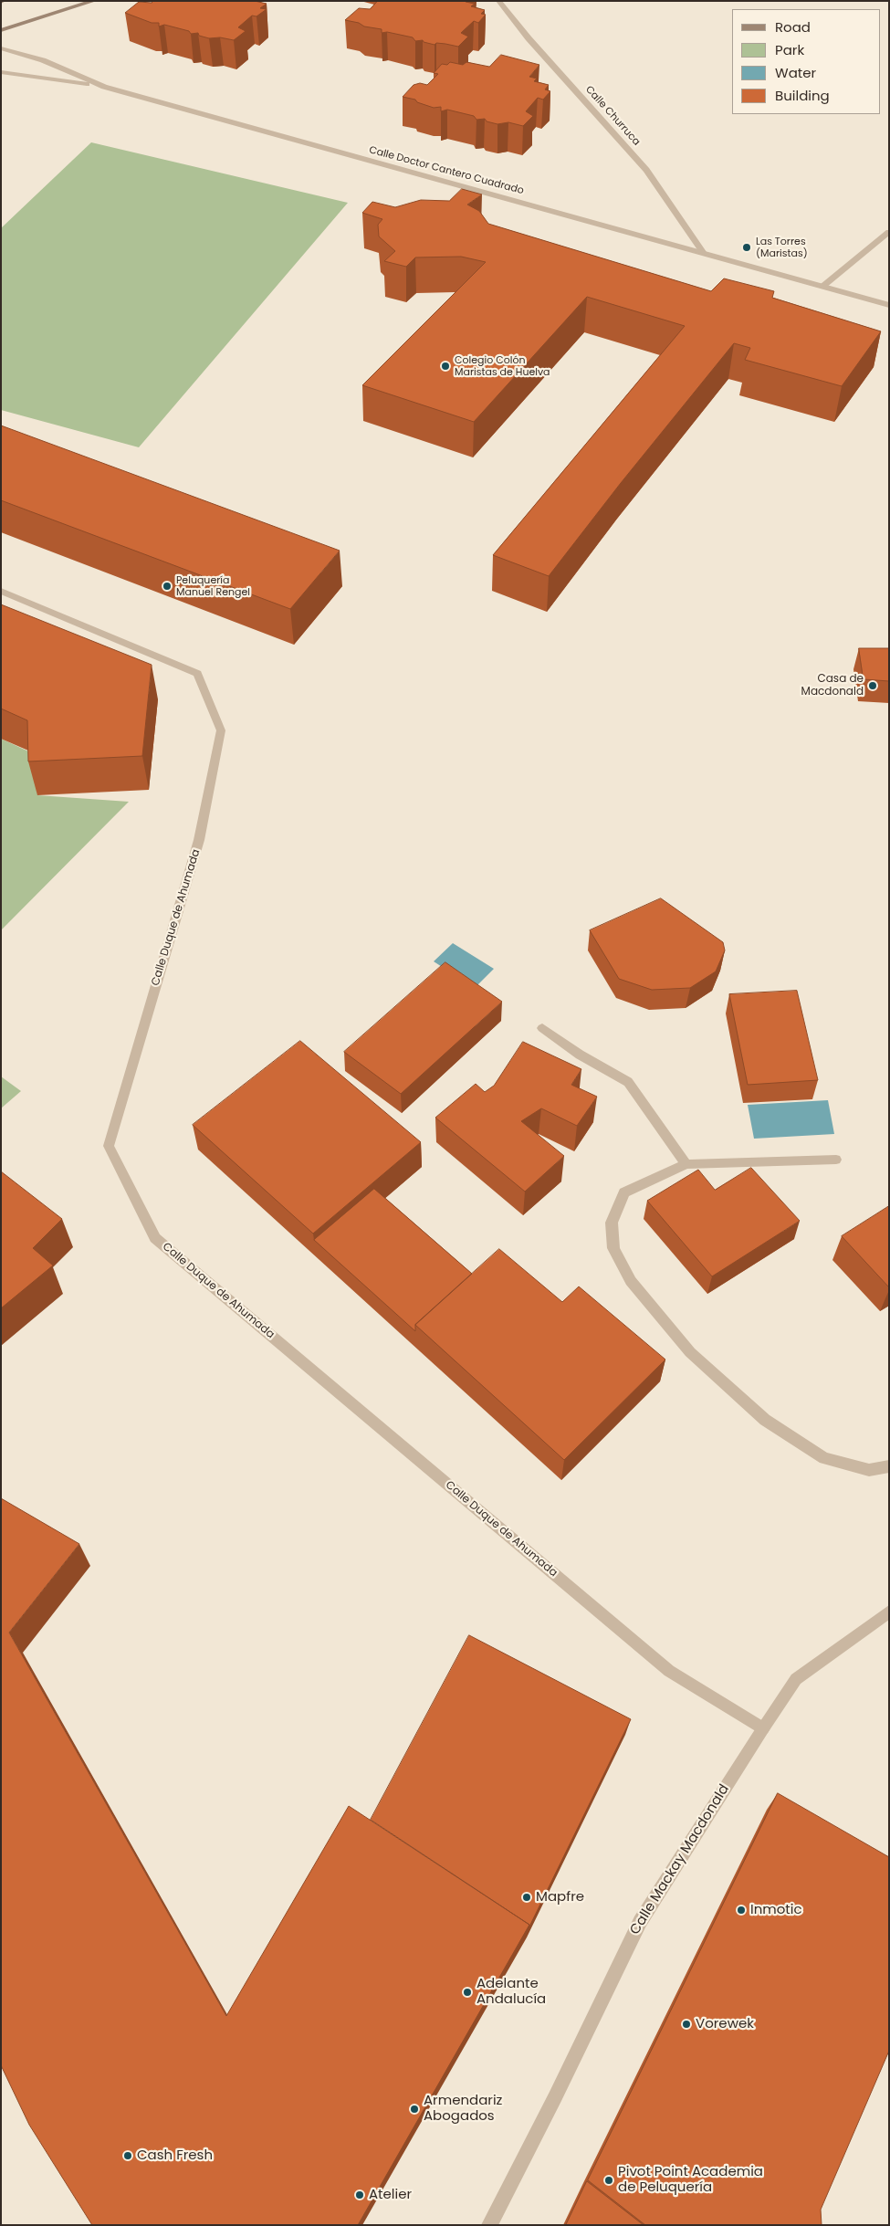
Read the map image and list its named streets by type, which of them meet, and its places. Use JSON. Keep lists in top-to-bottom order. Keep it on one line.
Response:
{"streets":{"street":["Calle Churruca","Calle Doctor Cantero Cuadrado","Calle Duque de Ahumada","Calle Mackay Macdonald"]},"crossings":[["Calle Churruca","Calle Doctor Cantero Cuadrado"],["Calle Duque de Ahumada","Calle Mackay Macdonald"]],"places":["Las Torres (Maristas)","Colegio Colón Maristas de Huelva","Peluquería Manuel Rengel","Casa de Macdonald","Mapfre","Inmotic","Adelante Andalucía","Vorewek","Armendariz Abogados","Cash Fresh","Pivot Point Academia de Peluquería","Atelier"],"legend":["Road","Park","Water","Building"]}
